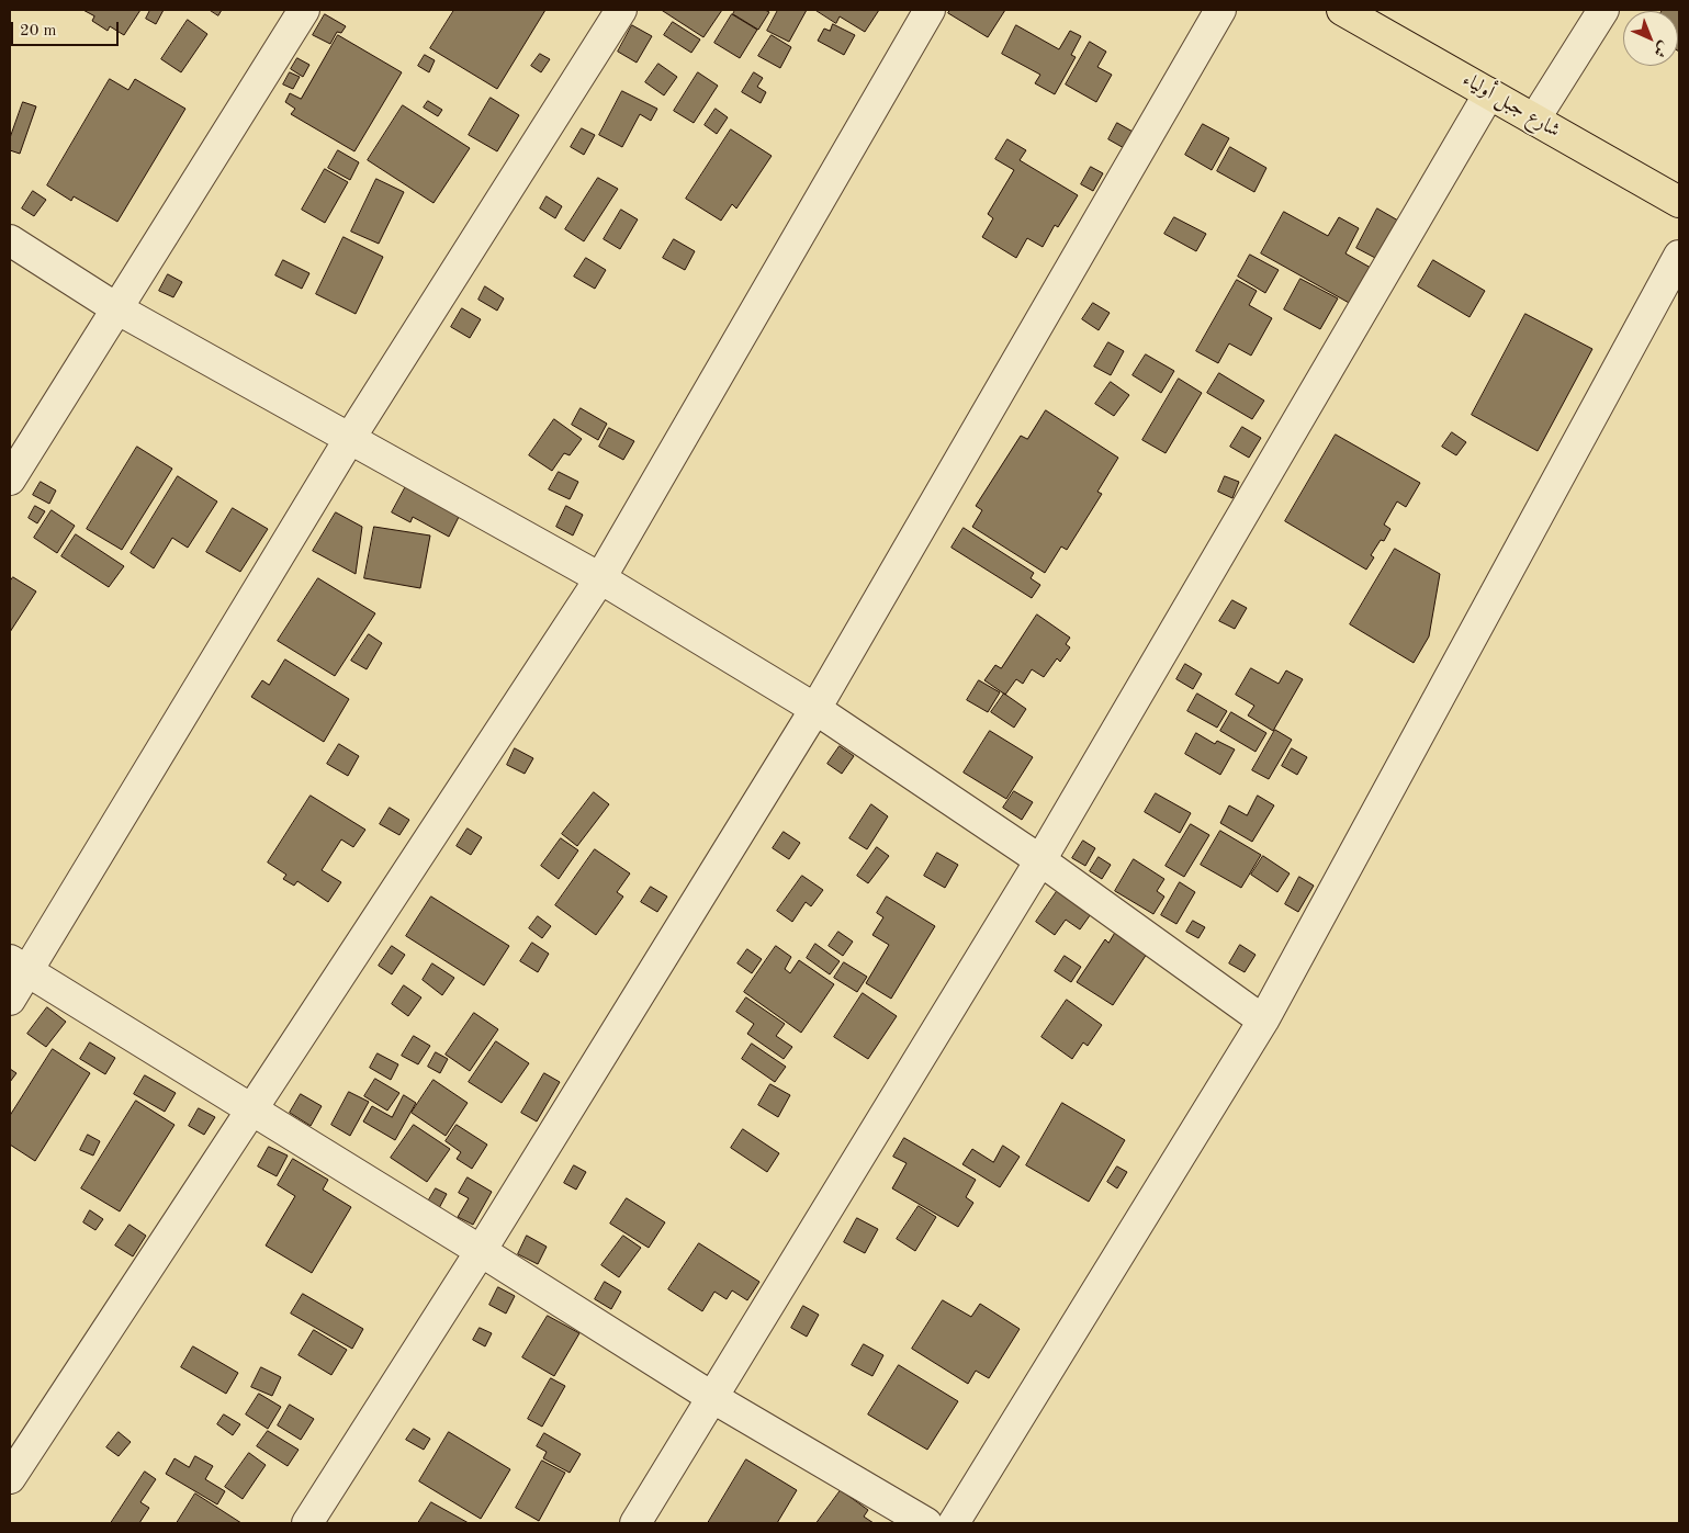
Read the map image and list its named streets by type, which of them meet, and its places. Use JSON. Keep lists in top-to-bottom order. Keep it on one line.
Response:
{"streets":{"highway":["شارع جبل أولياء"]},"scale_bar":"20 m","north":"bottom right"}
